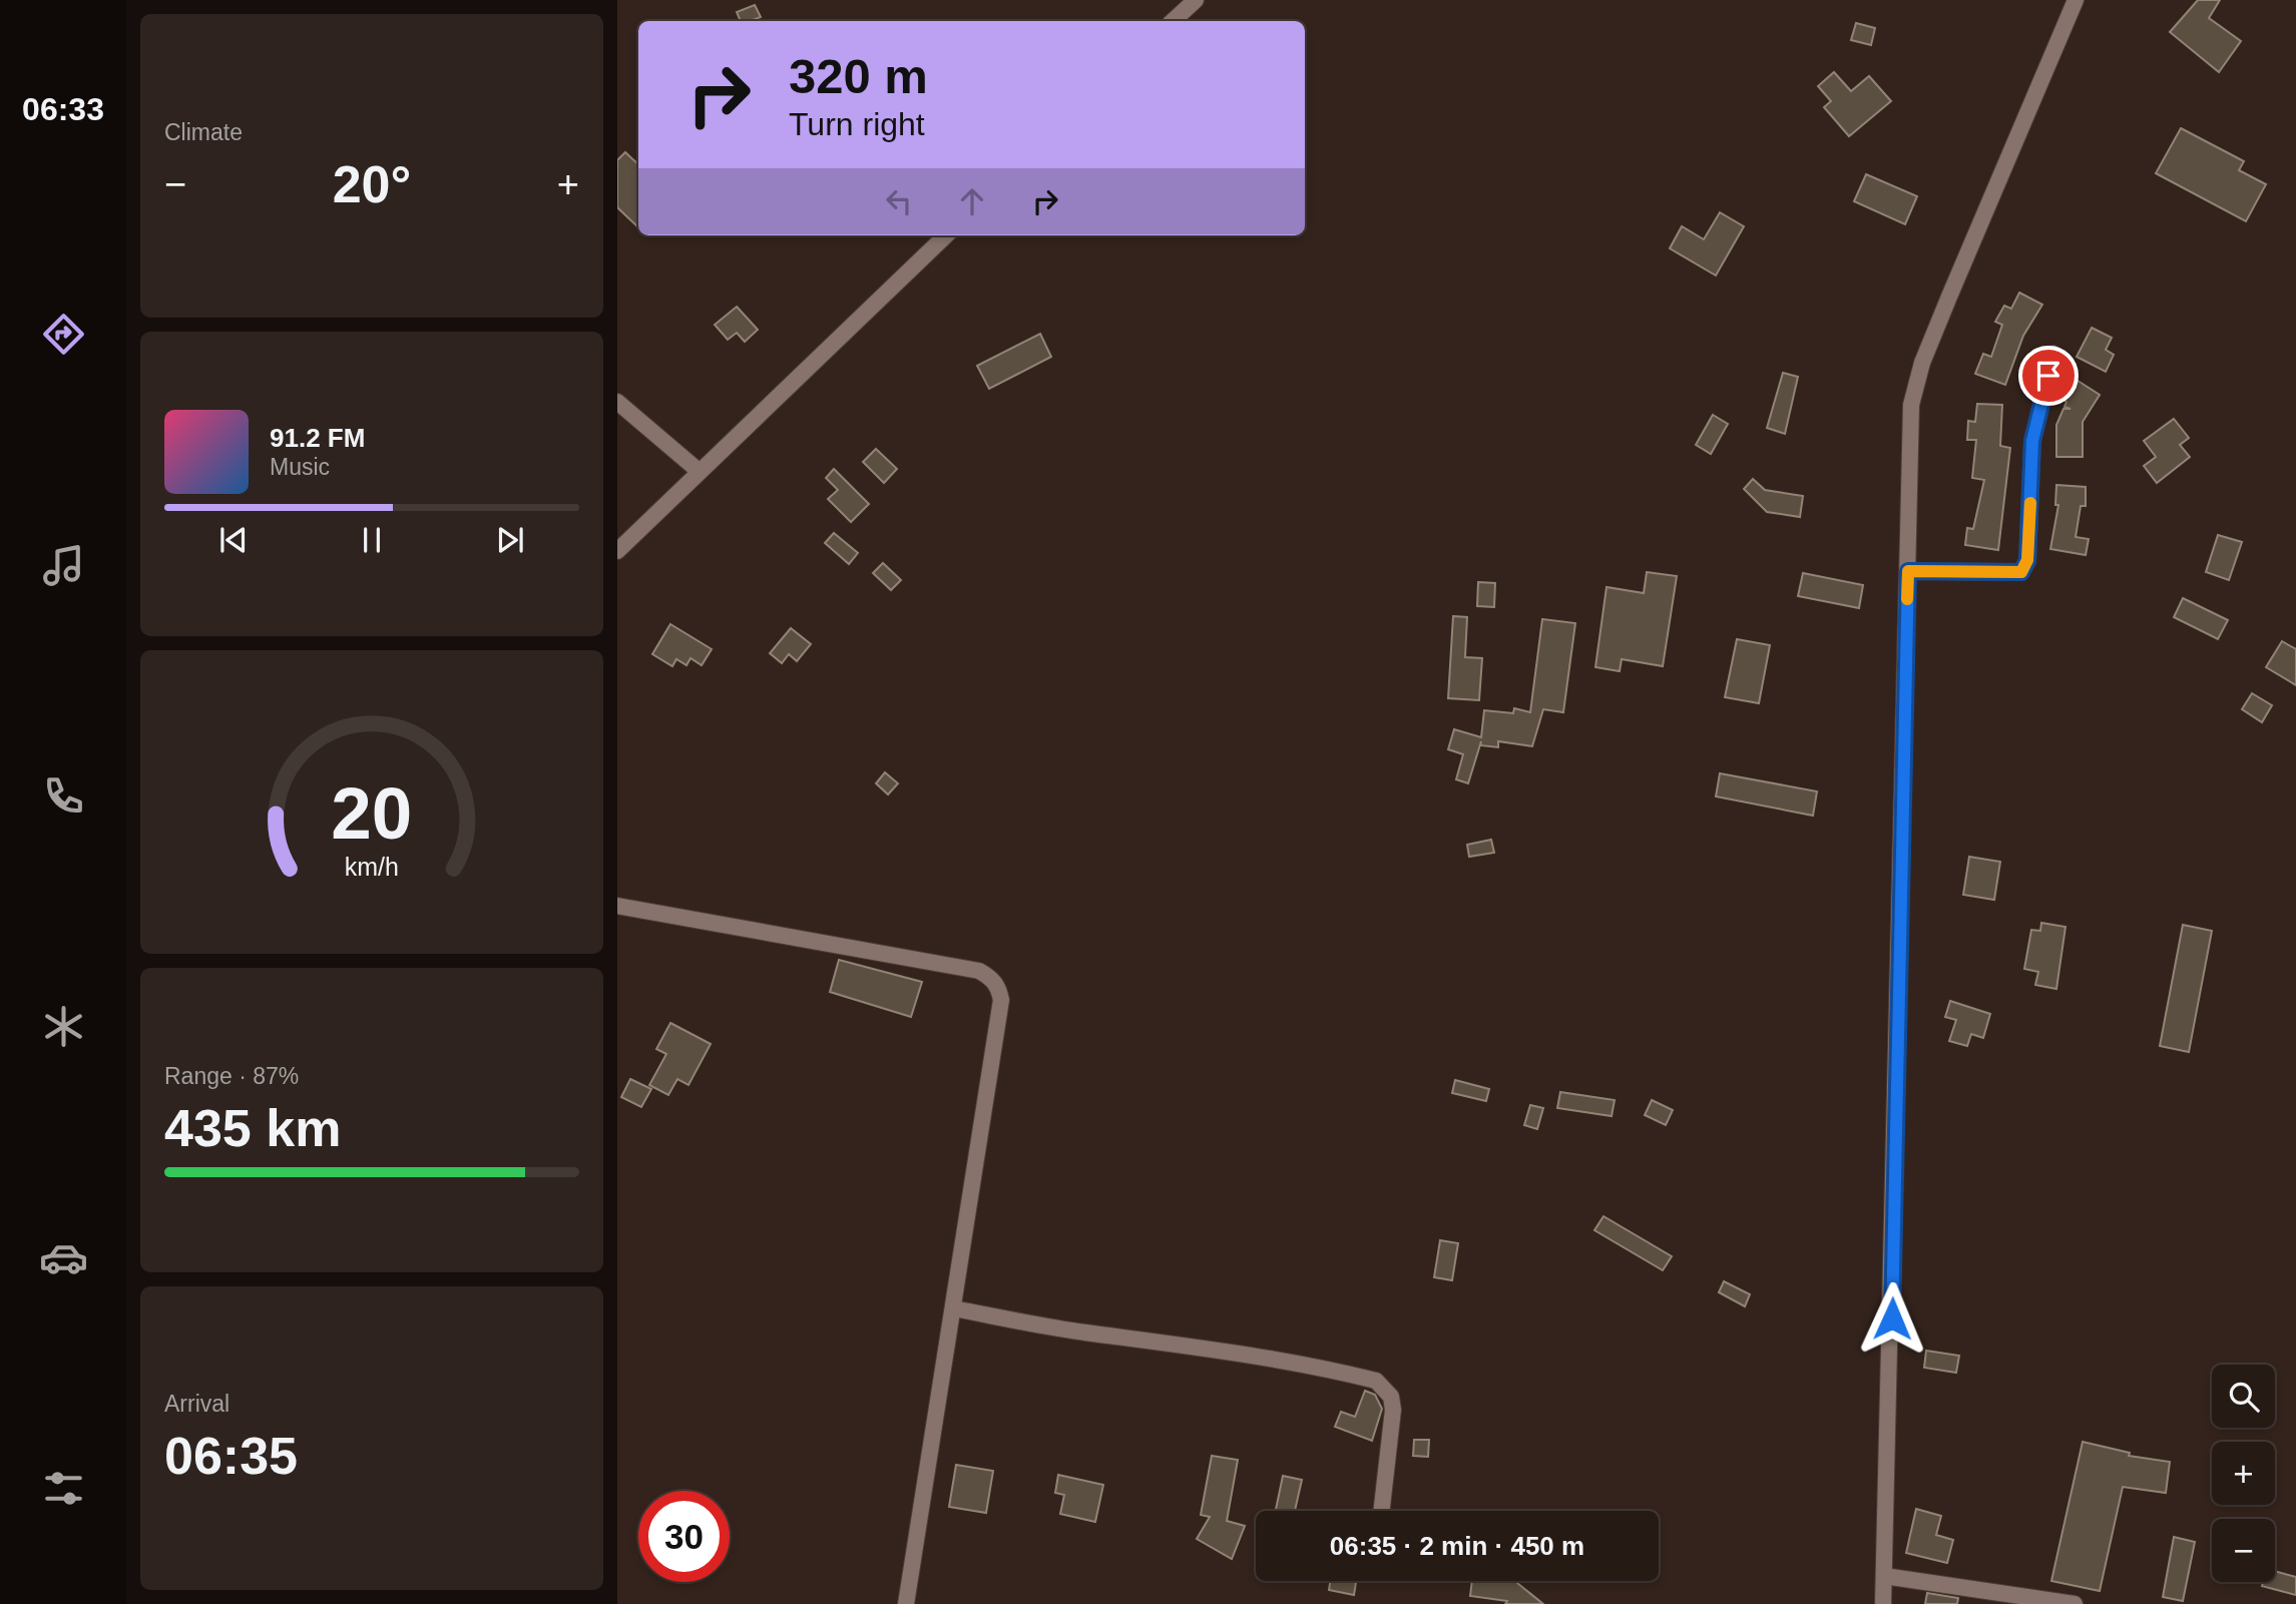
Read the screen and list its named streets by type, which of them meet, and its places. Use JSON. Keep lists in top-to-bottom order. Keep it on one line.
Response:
{"page":{"tabs":"06:33","tile":["Climate",["Range · 87%","435 km"],["Arrival","06:35"]],"turn":["320 m","Turn right"],"heat":["−","20°","+"],"song":["91.2 FM","Music"],"map_buttons":["+","−"],"limit":"30","trip":"06:35 · 2 min · 450 m","gauge":["20","km/h"]}}
